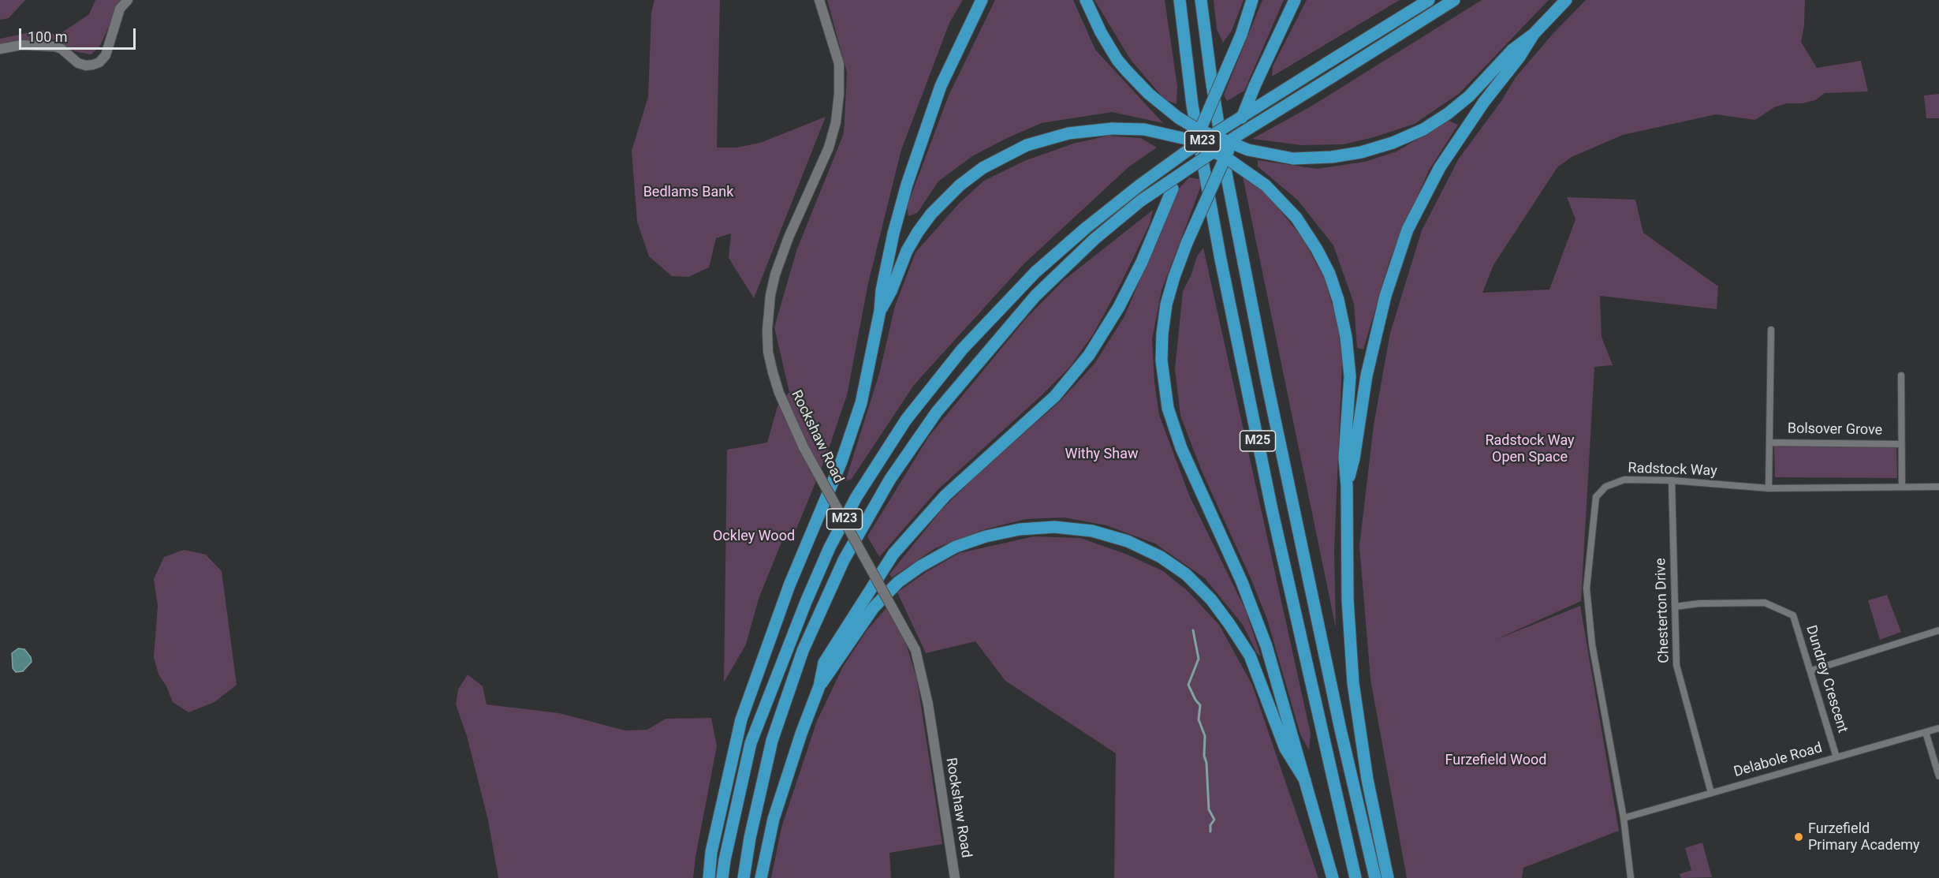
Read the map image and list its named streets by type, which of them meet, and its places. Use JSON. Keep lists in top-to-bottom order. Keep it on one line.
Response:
{"streets":{"highway":["M23","M25"],"street":["Bolsover Grove","Rockshaw Road","Radstock Way","Chesterton Drive","Dundrey Crescent","Delabole Road"]},"crossings":[["Bolsover Grove","Radstock Way"],["Radstock Way","Chesterton Drive"],["Radstock Way","Delabole Road"],["Chesterton Drive","Dundrey Crescent"],["Chesterton Drive","Delabole Road"],["Dundrey Crescent","Delabole Road"]],"parks":["Bedlams Bank","Radstock Way Open Space","Withy Shaw","Ockley Wood","Furzefield Wood"],"places":["Furzefield Primary Academy"],"scale_bar":"100 m"}
